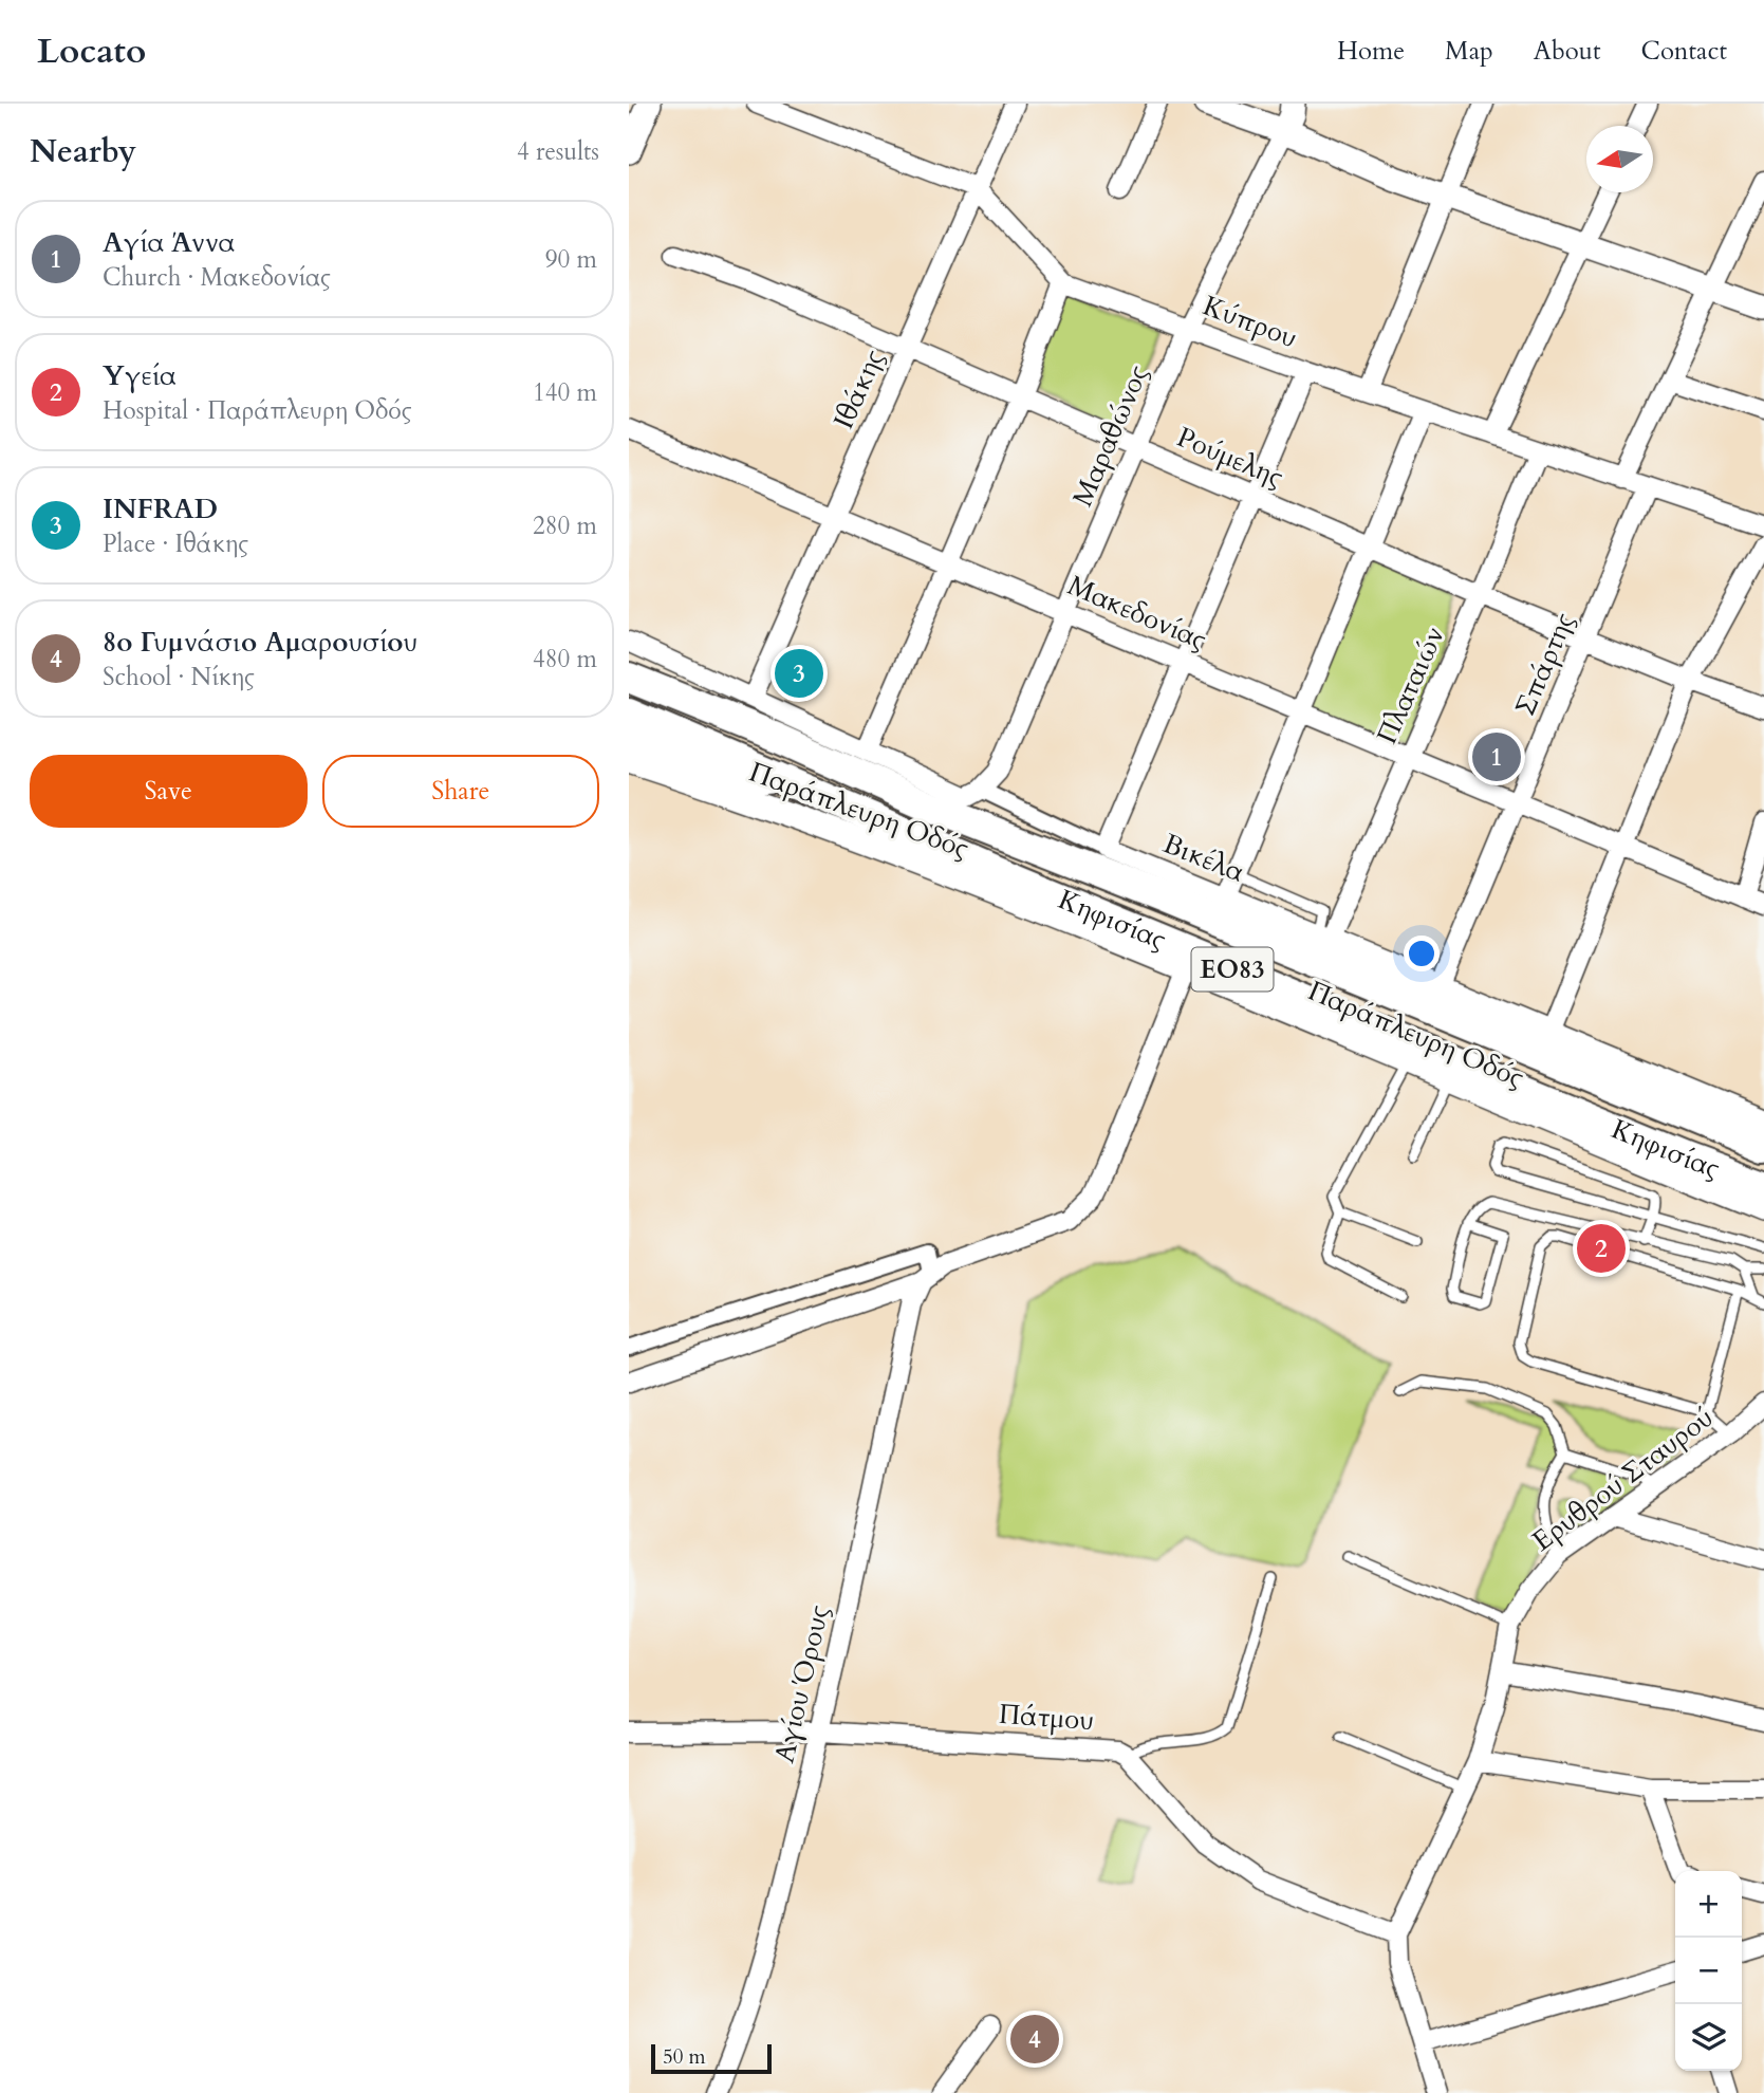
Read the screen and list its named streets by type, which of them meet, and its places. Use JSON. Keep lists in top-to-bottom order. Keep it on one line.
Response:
{"streets":{"main road":["Κηφισίας","ΕΟ83"],"street":["Κύπρου","Ιθάκης","Μαραθώνος","Ρούμελης","Μακεδονίας","Σπάρτης","Πλαταιών","Παράπλευρη Οδός","Βικέλα","Ερυθρού Σταυρού","Αγίου Όρους","Πάτμου"]},"crossings":[["Κύπρου","Ιθάκης"],["Κύπρου","Μαραθώνος"],["Κύπρου","Σπάρτης"],["Κύπρου","Πλαταιών"],["Ιθάκης","Ρούμελης"],["Ιθάκης","Μακεδονίας"],["Ιθάκης","Βικέλα"],["Μαραθώνος","Ρούμελης"],["Μαραθώνος","Μακεδονίας"],["Μαραθώνος","Βικέλα"],["Ρούμελης","Σπάρτης"],["Ρούμελης","Πλαταιών"],["Μακεδονίας","Σπάρτης"],["Μακεδονίας","Πλαταιών"],["Σπάρτης","Βικέλα"],["Πλαταιών","Βικέλα"],["Παράπλευρη Οδός","Κηφισίας"],["Ερυθρού Σταυρού","Πάτμου"],["Αγίου Όρους","Πάτμου"]],"scale_bar":"50 m","north":"left","page":{"header":"Locato","nav":["Home","Map","About","Contact"],"heading":["Nearby","4 results"],"list":[{"mark":"1","name":"Αγία Άννα","note":"Church · Μακεδονίας","value":"90 m"},{"mark":"2","name":"Υγεία","note":"Hospital · Παράπλευρη Οδός","value":"140 m"},{"mark":"3","name":"INFRAD","note":"Place · Ιθάκης","value":"280 m"},{"mark":"4","name":"8ο Γυμνάσιο Αμαρουσίου","note":"School · Νίκης","value":"480 m"}],"pins":["3","1","2","4"],"buttons":["Save","Share"],"map_buttons":["+","−"],"scale":"50 m"}}
